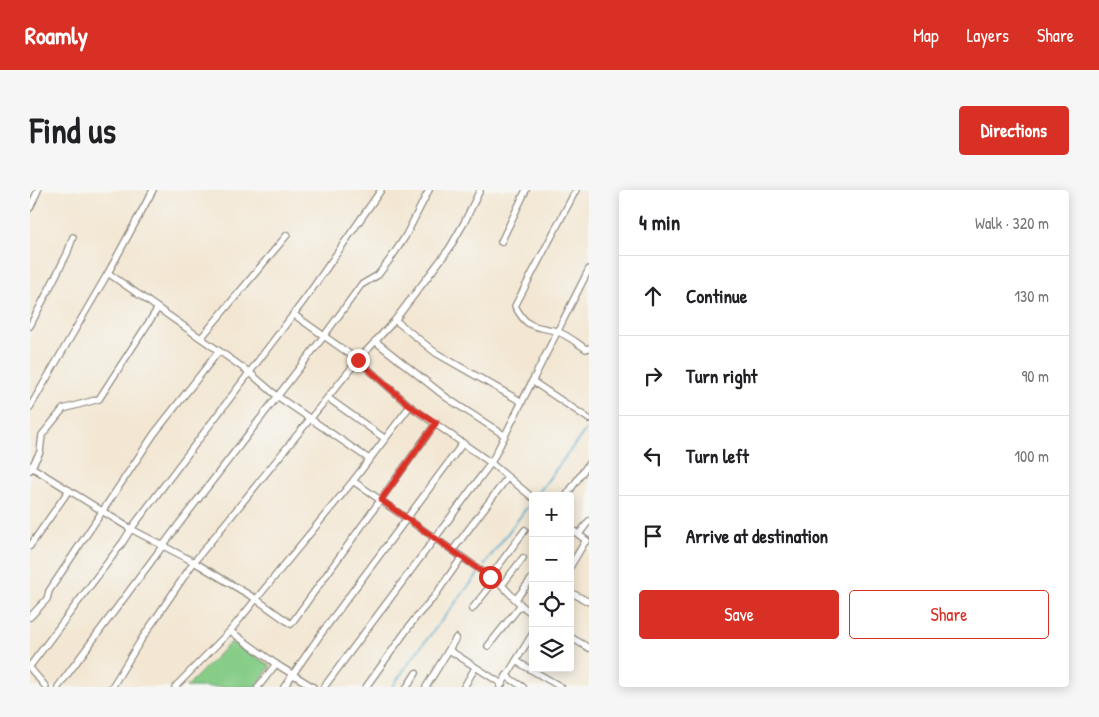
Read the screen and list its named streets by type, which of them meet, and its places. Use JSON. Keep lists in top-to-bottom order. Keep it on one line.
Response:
{"page":{"header":"Roamly","nav":["Map","Layers","Share"],"buttons":["Directions",["Save","Share"]],"title":"Find us","heading":["4 min","Walk · 320 m"],"list":[["Continue","130 m"],["Turn right","90 m"],["Turn left","100 m"],"Arrive at destination"],"map_buttons":["+","−"]}}
